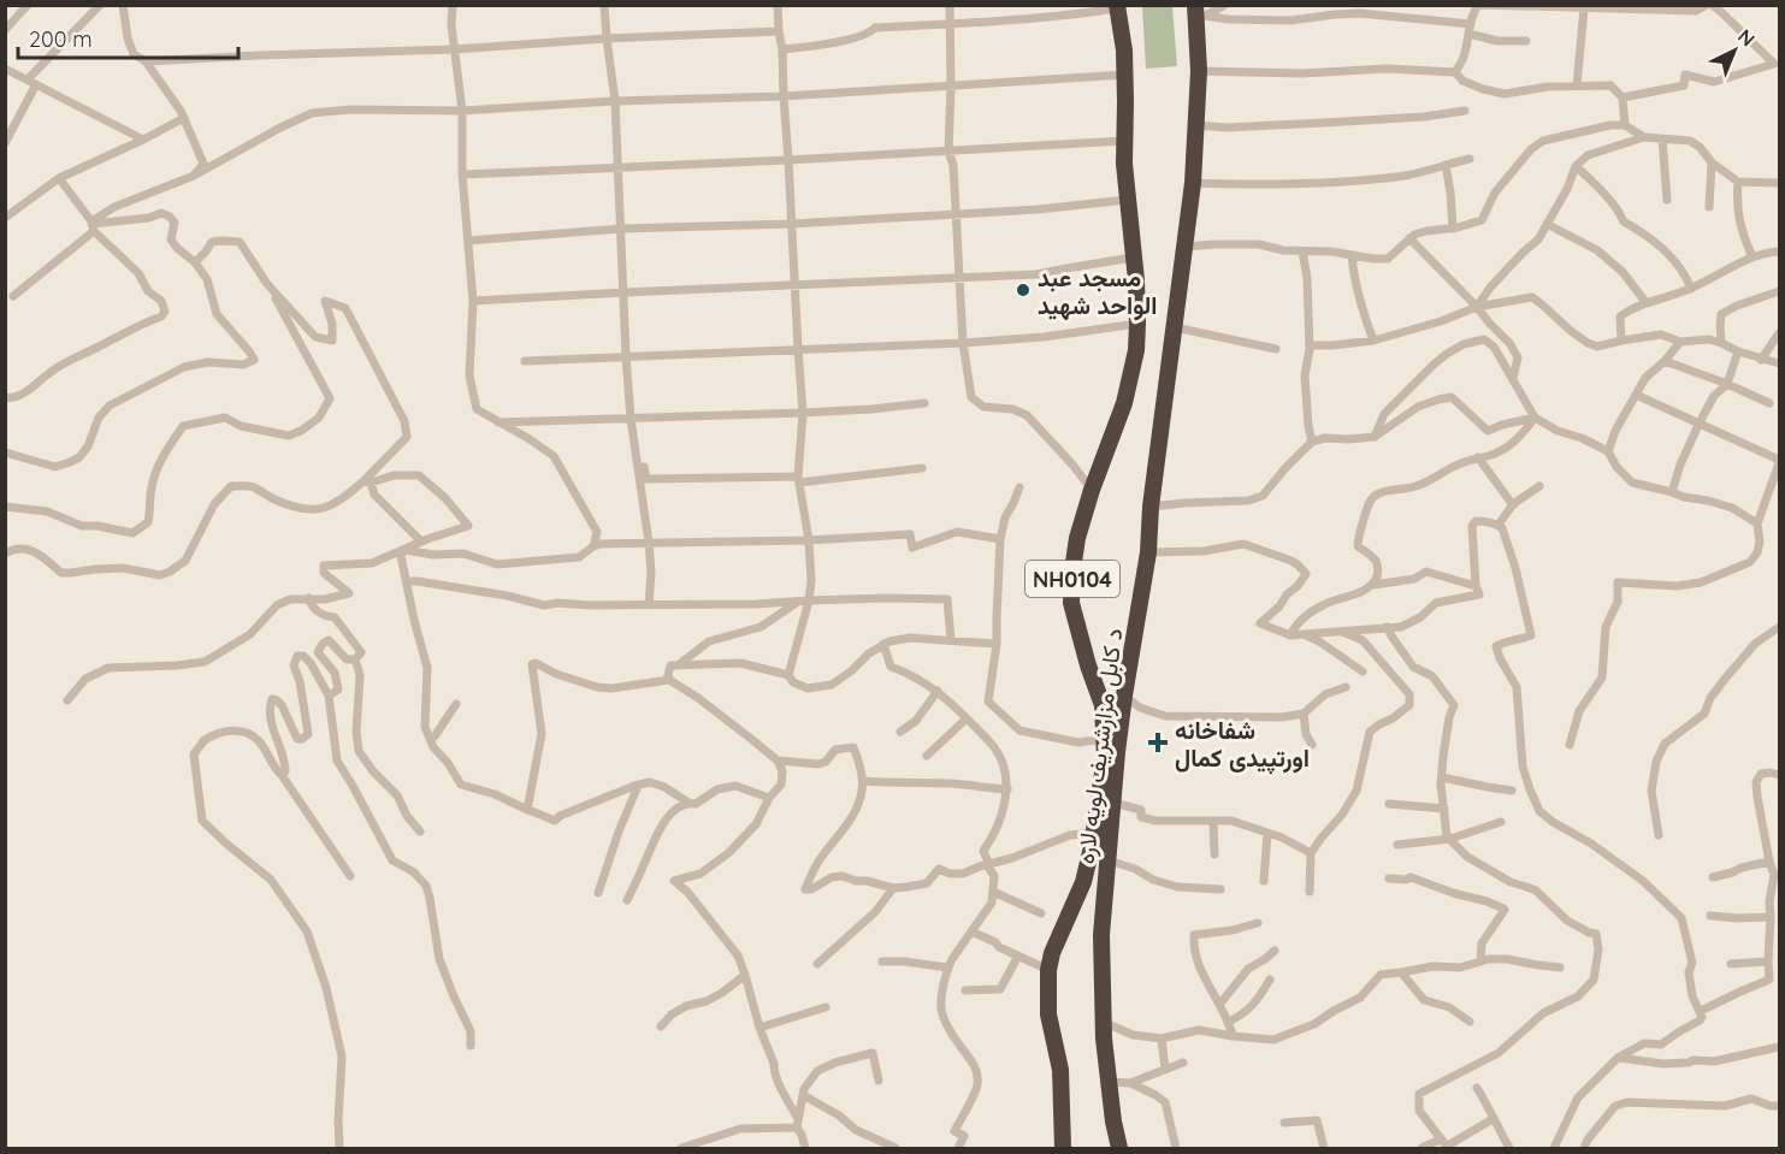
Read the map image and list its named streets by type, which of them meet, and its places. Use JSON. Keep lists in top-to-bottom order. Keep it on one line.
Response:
{"streets":{"highway":["NH0104","د کابل مزارشریف لویه لاره"]},"places":{"other":["مسجد عبد الواحد شهید"],"health":["شفاخانه اورتپیدی کمال"]},"scale_bar":"200 m","north":"top right"}
